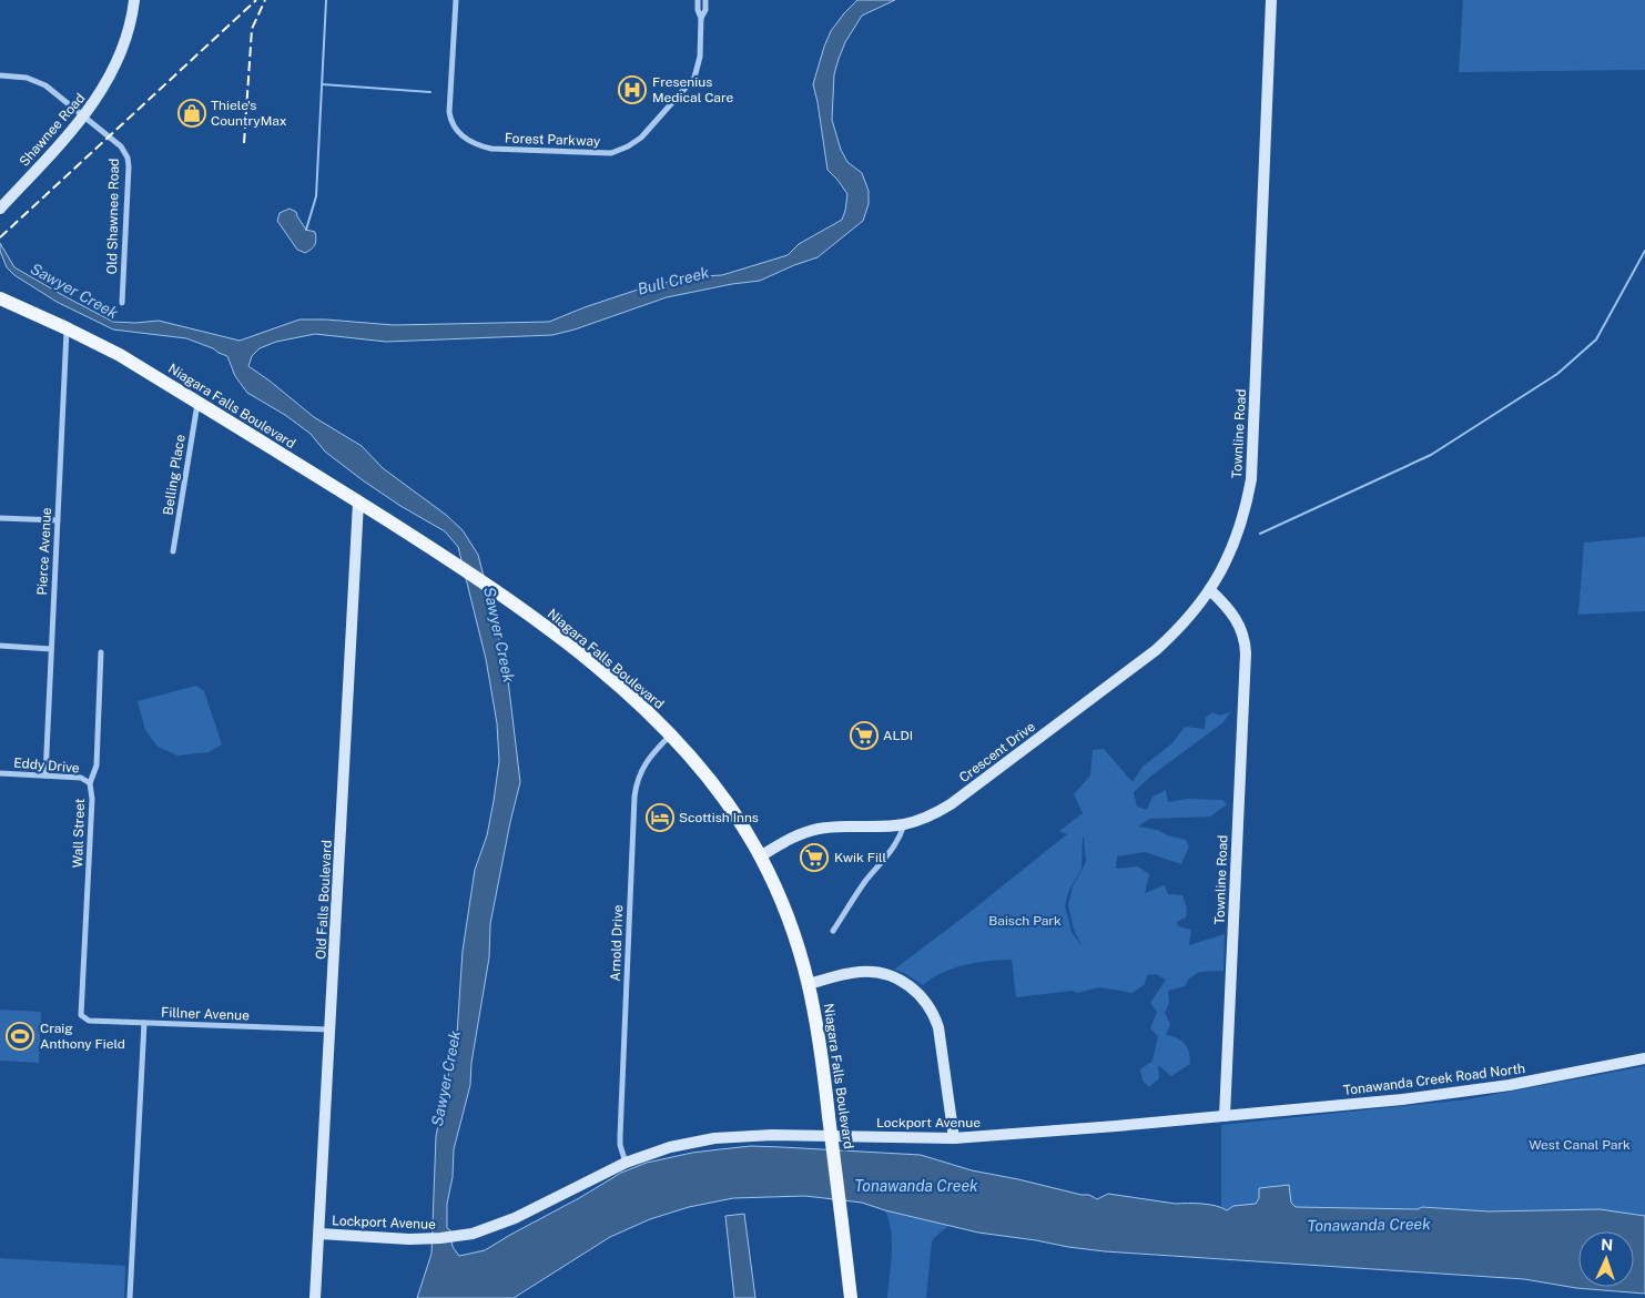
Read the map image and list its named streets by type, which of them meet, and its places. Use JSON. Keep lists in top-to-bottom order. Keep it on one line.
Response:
{"streets":{"main road":["Niagara Falls Boulevard"],"street":["Shawnee Road","Forest Parkway","Old Shawnee Road","Townline Road","Belling Place","Pierce Avenue","Crescent Drive","Eddy Drive","Wall Street","Old Falls Boulevard","Arnold Drive","Fillner Avenue","Tonawanda Creek Road North","Lockport Avenue"]},"crossings":[["Shawnee Road","Old Shawnee Road"],["Niagara Falls Boulevard","Belling Place"],["Niagara Falls Boulevard","Pierce Avenue"],["Niagara Falls Boulevard","Crescent Drive"],["Niagara Falls Boulevard","Old Falls Boulevard"],["Niagara Falls Boulevard","Arnold Drive"],["Townline Road","Crescent Drive"],["Townline Road","Tonawanda Creek Road North"],["Townline Road","Lockport Avenue"],["Pierce Avenue","Eddy Drive"],["Eddy Drive","Wall Street"],["Wall Street","Fillner Avenue"],["Old Falls Boulevard","Fillner Avenue"],["Old Falls Boulevard","Lockport Avenue"],["Arnold Drive","Lockport Avenue"],["Tonawanda Creek Road North","Lockport Avenue"]],"water":["Bull Creek","Sawyer Creek","Tonawanda Creek"],"parks":["Baisch Park","West Canal Park"],"places":{"hospital":["Fresenius Medical Care"],"shop":["Thiele's CountryMax"],"supermarket":["ALDI","Kwik Fill"],"hotel":["Scottish Inns"],"sports":["Craig Anthony Field"]},"north":"top"}
